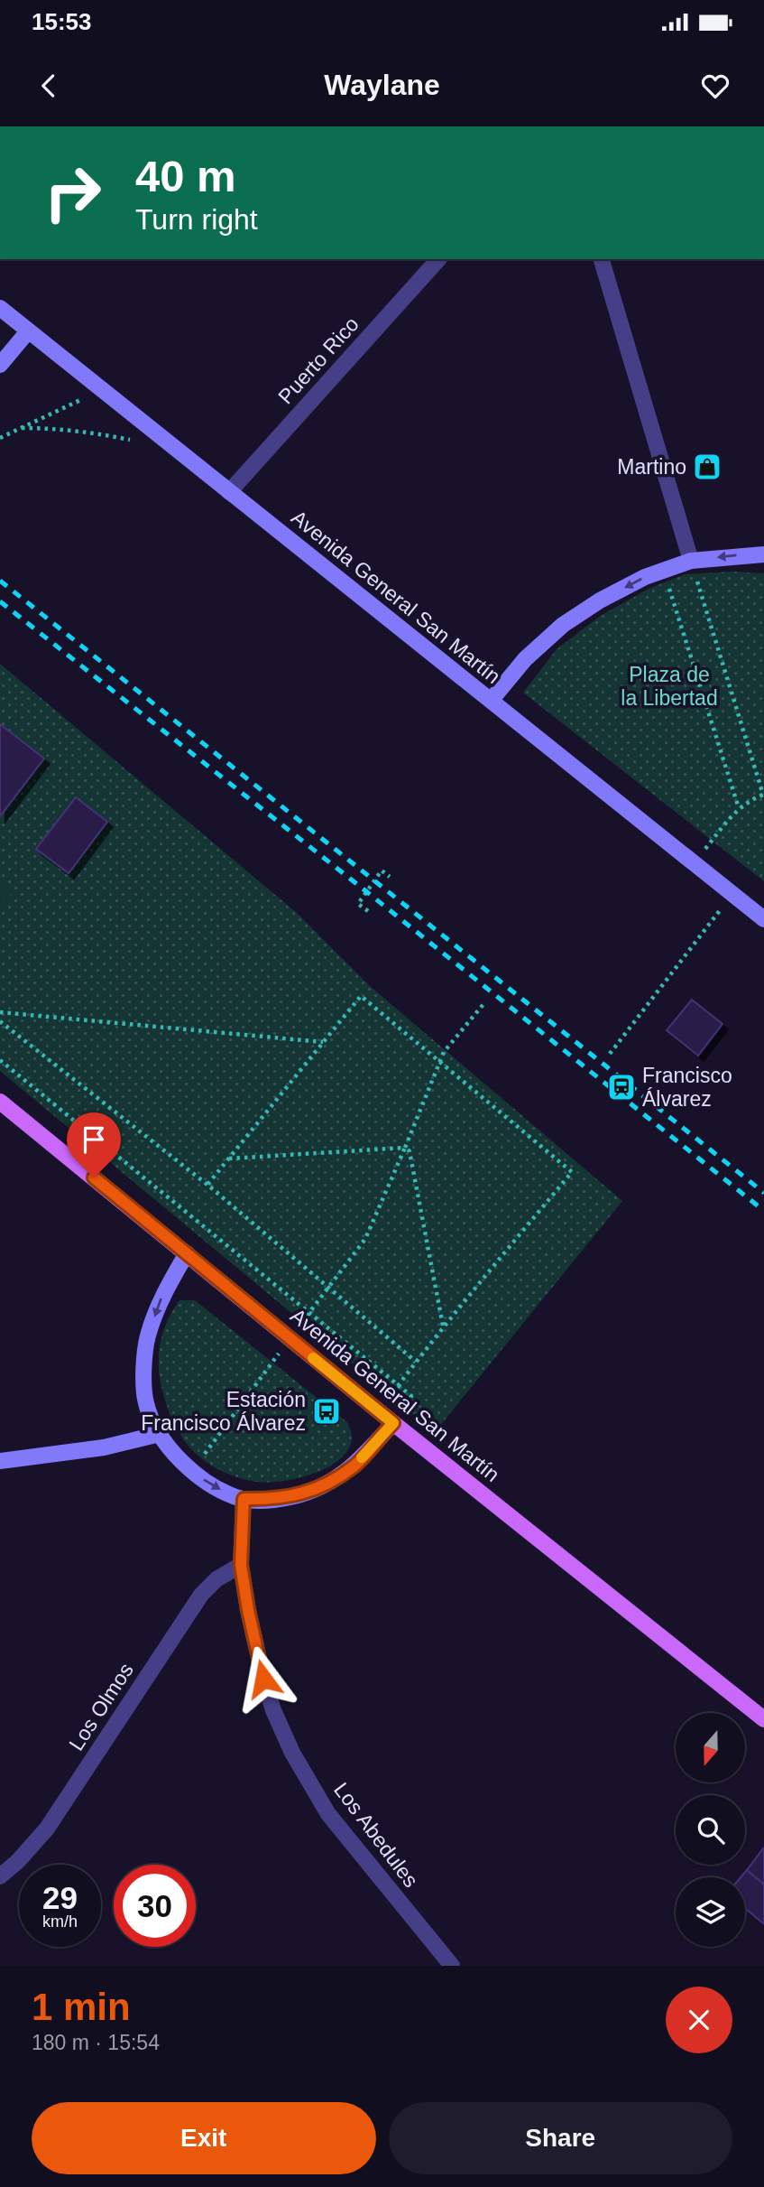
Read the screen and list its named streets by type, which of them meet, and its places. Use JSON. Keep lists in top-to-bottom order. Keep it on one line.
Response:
{"streets":{"main road":["Avenida General San Martín"],"street":["Puerto Rico","Los Olmos","Los Abedules"]},"crossings":[["Puerto Rico","Avenida General San Martín"],["Los Olmos","Los Abedules"]],"parks":["Plaza de la Libertad"],"places":{"shop":["Martino"],"station":["Francisco Álvarez"],"bus stop":["Estación Francisco Álvarez"]},"north":"bottom","page":{"status":"15:53","header":"Waylane","turn":["40 m","Turn right"],"speed":"29 km/h","limit":"30","heading":["1 min","180 m · 15:54"],"buttons":["Exit","Share"]}}
